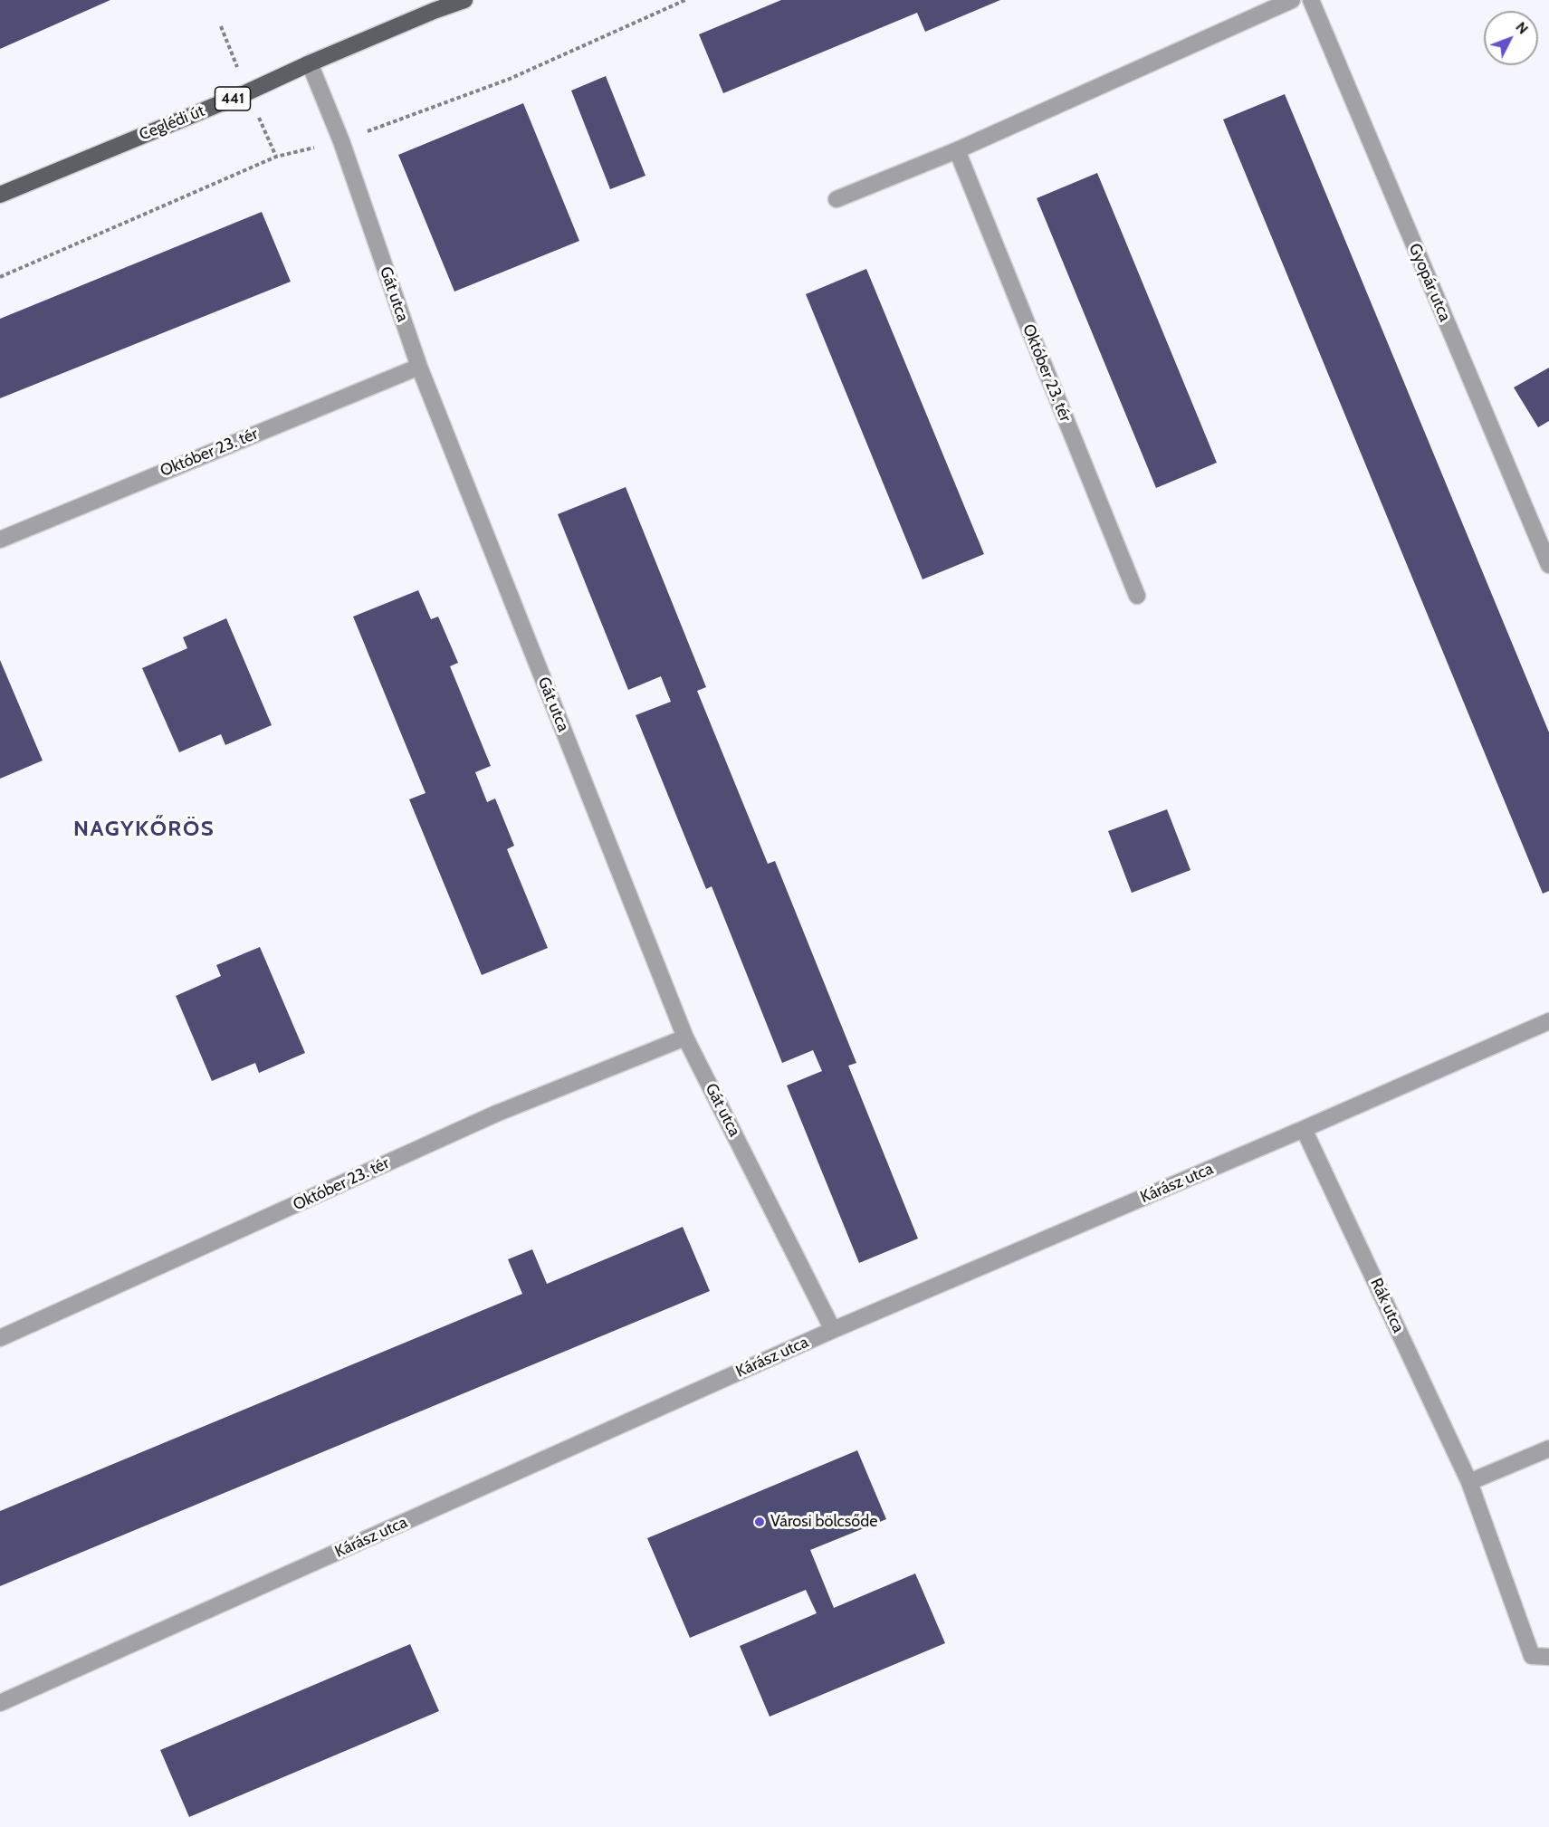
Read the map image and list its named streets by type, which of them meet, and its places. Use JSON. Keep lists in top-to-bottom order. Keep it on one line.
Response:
{"streets":{"main road":["441","Ceglédi út"],"street":["Gyopár utca","Gát utca","Október 23. tér","Kárász utca","Rák utca"]},"crossings":[["Ceglédi út","Gát utca"],["Gát utca","Október 23. tér"],["Gát utca","Kárász utca"],["Kárász utca","Rák utca"]],"districts":["NAGYKŐRÖS"],"places":["Városi bölcsőde"],"north":"top right"}
